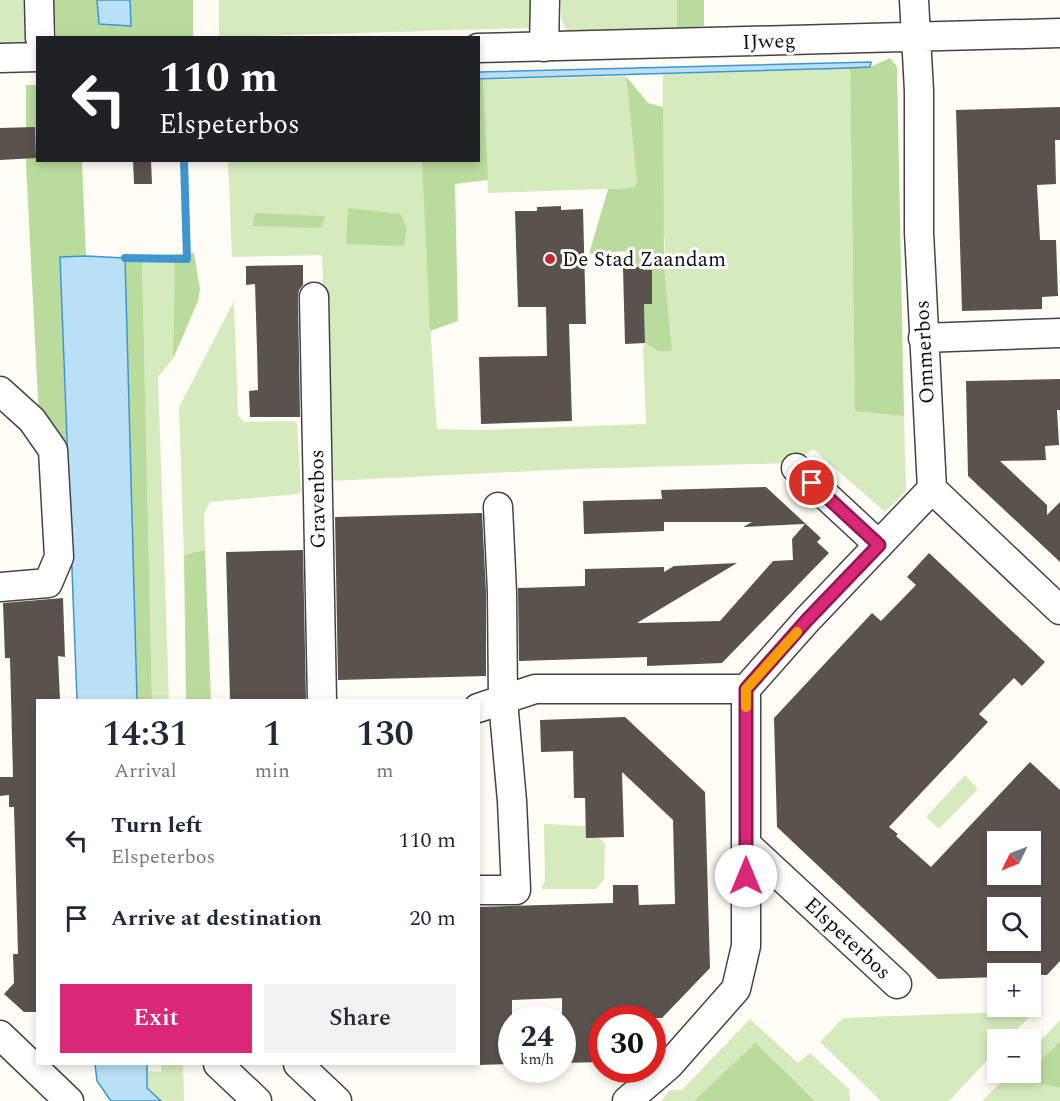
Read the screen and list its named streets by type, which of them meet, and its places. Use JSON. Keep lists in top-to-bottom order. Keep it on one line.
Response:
{"streets":{"street":["IJweg","Ommerbos","Gravenbos","Elspeterbos"]},"crossings":[["IJweg","Ommerbos"]],"places":["De Stad Zaandam"],"north":"bottom left","page":{"turn":["110 m","Elspeterbos"],"eta":["14:31","Arrival","1","min","130","m"],"list":[{"name":"Turn left","note":"Elspeterbos","value":"110 m"},{"name":"Arrive at destination","value":"20 m"}],"map_buttons":["+","−"],"buttons":["Exit","Share"],"speed":"24 km/h","limit":"30"}}
